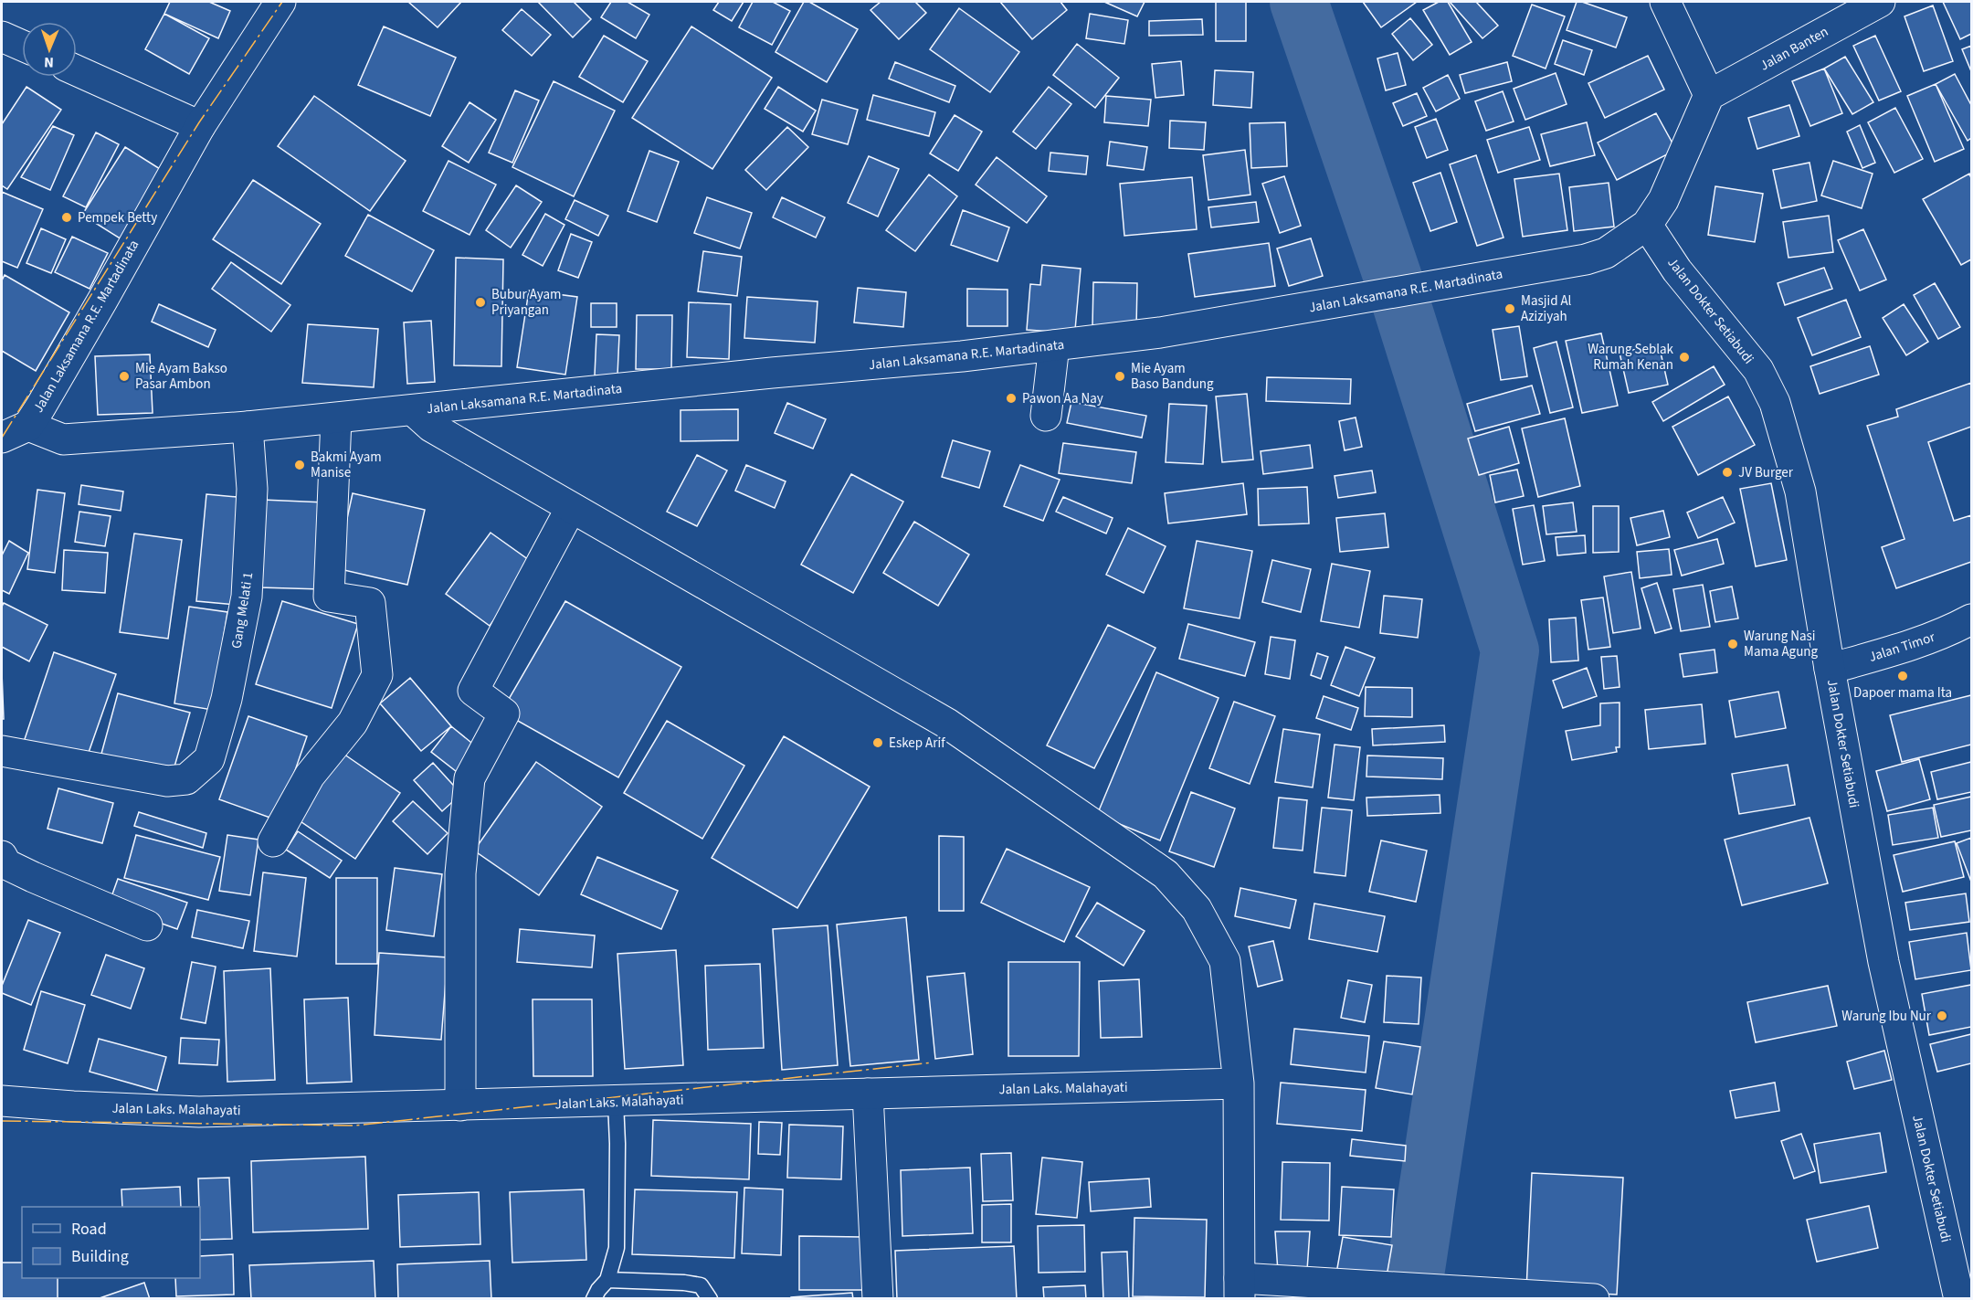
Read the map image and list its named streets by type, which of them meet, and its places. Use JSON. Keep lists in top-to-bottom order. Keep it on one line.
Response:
{"streets":{"street":["Jalan Banten","Jalan Laksamana R.E. Martadinata","Jalan Dokter Setiabudi","Gang Melati 1","Jalan Timor","Jalan Laks. Malahayati"]},"crossings":[["Jalan Banten","Jalan Laksamana R.E. Martadinata"],["Jalan Laksamana R.E. Martadinata","Jalan Dokter Setiabudi"],["Jalan Laksamana R.E. Martadinata","Gang Melati 1"],["Jalan Dokter Setiabudi","Jalan Timor"]],"places":["Pempek Betty","Bubur Ayam Priyangan","Masjid Al Aziziyah","Warung Seblak Rumah Kenan","Mie Ayam Bakso Pasar Ambon","Mie Ayam Baso Bandung","Pawon Aa Nay","Bakmi Ayam Manise","JV Burger","Warung Nasi Mama Agung","Dapoer mama Ita","Eskep Arif","Warung Ibu Nur"],"legend":["Road","Building"],"north":"bottom"}
